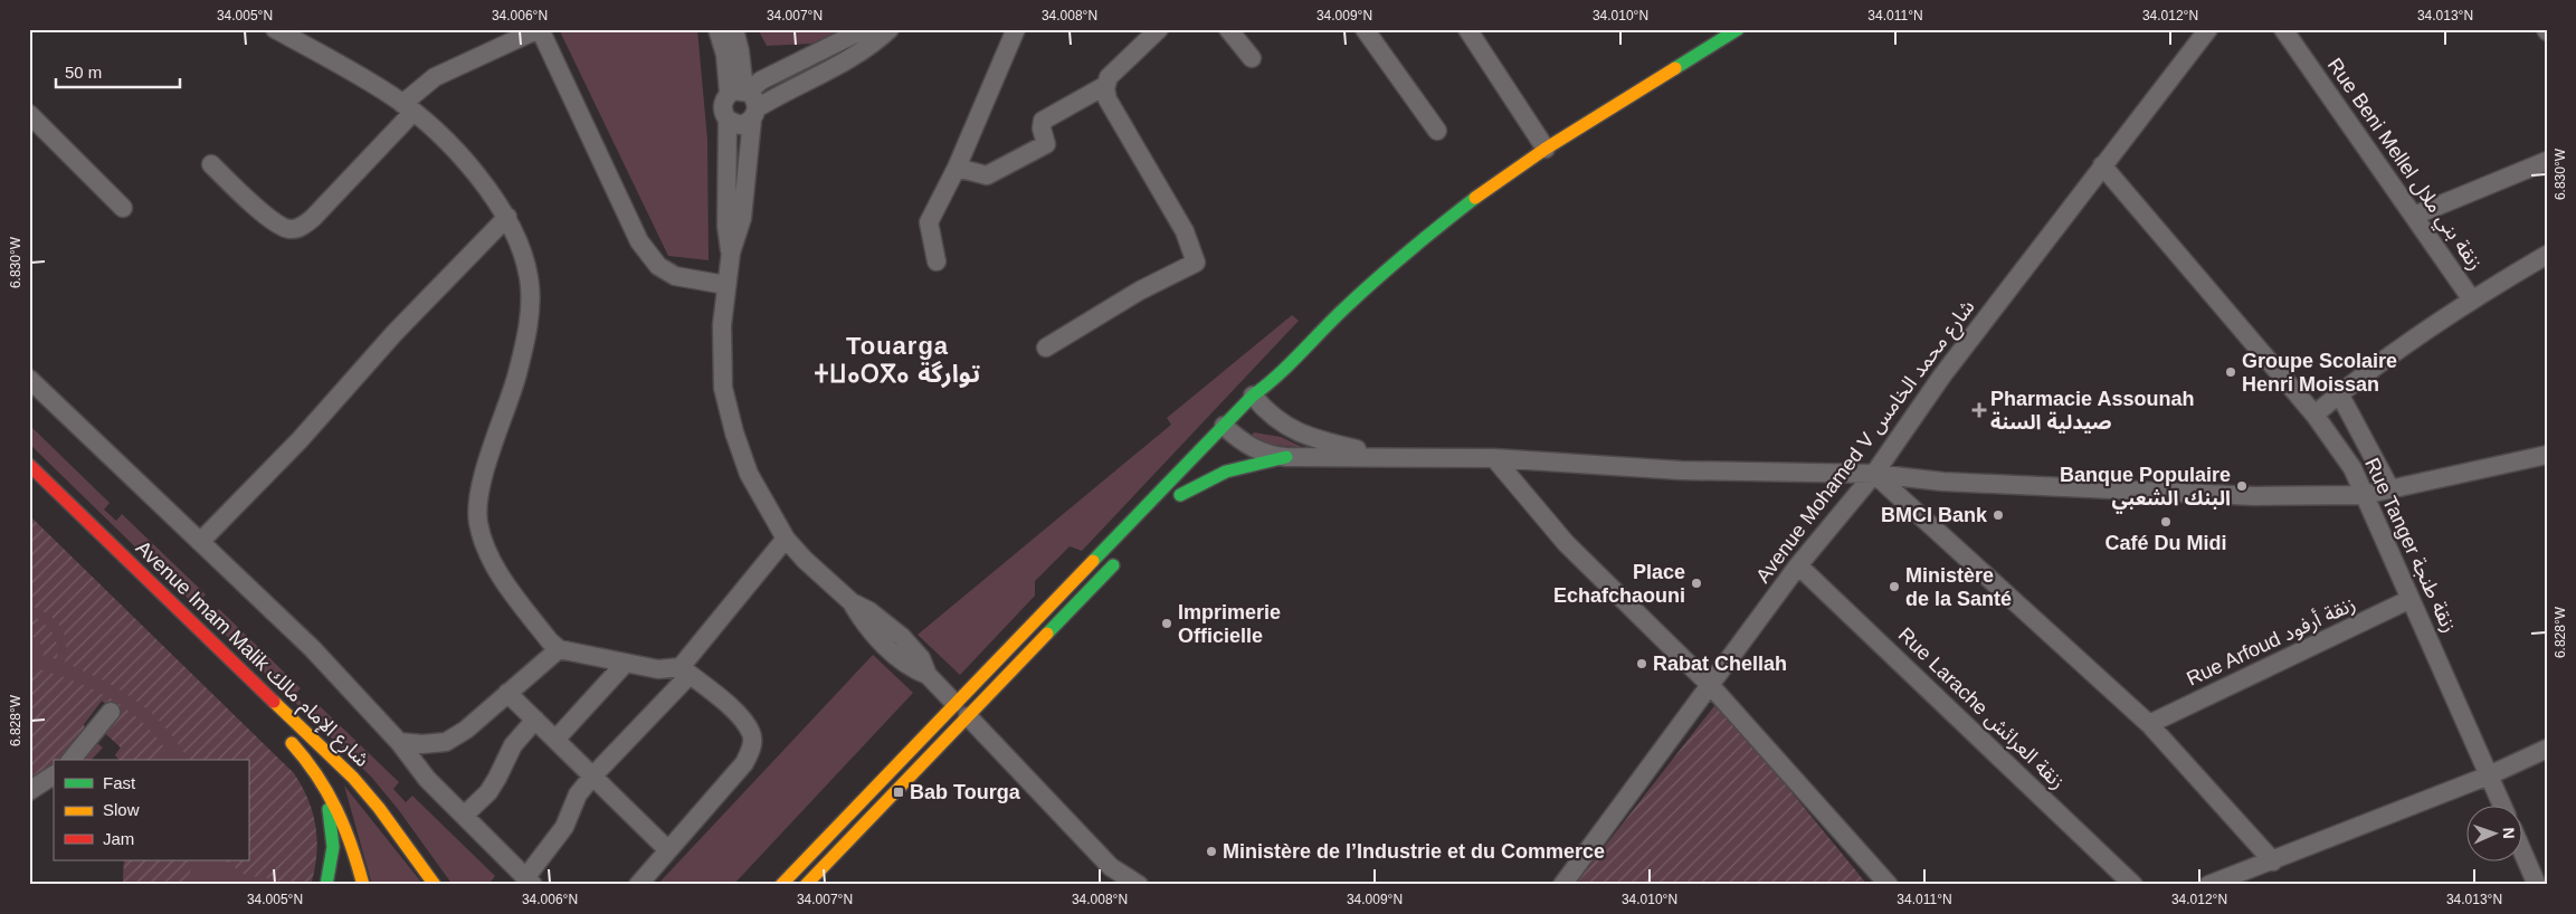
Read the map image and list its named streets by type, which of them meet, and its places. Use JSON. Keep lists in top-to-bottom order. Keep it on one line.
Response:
{"streets":{"main road":["Avenue Imam Malik شارع الإمام مالك"],"street":["Rue Beni Mellel زنقة بني ملال","Avenue Mohamed V شارع محمد الخامس","Rue Tanger زنقة طنجة","Rue Arfoud زنقة أرفود","Rue Larache زنقة العرائش"]},"crossings":[["Avenue Mohamed V شارع محمد الخامس","Rue Tanger زنقة طنجة"],["Avenue Mohamed V شارع محمد الخامس","Rue Larache زنقة العرائش"],["Rue Tanger زنقة طنجة","Rue Arfoud زنقة أرفود"]],"districts":["Touarga ⵜⵡⴰⵔⴳⴰ توارگة"],"places":{"other":["Groupe Scolaire Henri Moissan","Banque Populaire البنك الشعبي","BMCI Bank","Café Du Midi","Place Echafchaouni","Ministère de la Santé","Imprimerie Officielle","Rabat Chellah","Ministère de l’Industrie et du Commerce"],"health":["Pharmacie Assounah صيدلية السنة"],"transit":["Bab Tourga"]},"legend":["Fast","Slow","Jam"],"scale_bar":"50 m","north":"right","coordinates":["34.005°N","34.006°N","34.007°N","34.008°N","34.009°N","34.010°N","34.011°N","34.012°N","34.013°N","6.830°W","6.828°W"]}
